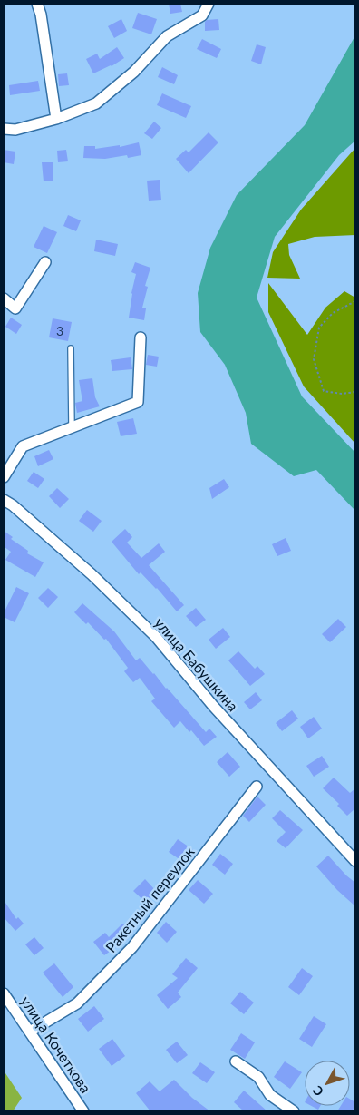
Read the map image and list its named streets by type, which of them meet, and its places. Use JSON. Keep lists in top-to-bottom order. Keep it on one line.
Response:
{"streets":{"street":["улица Бабушкина","Ракетный переулок","улица Кочеткова"]},"crossings":[["Ракетный переулок","улица Кочеткова"]],"house_numbers":["3"],"north":"bottom left"}
